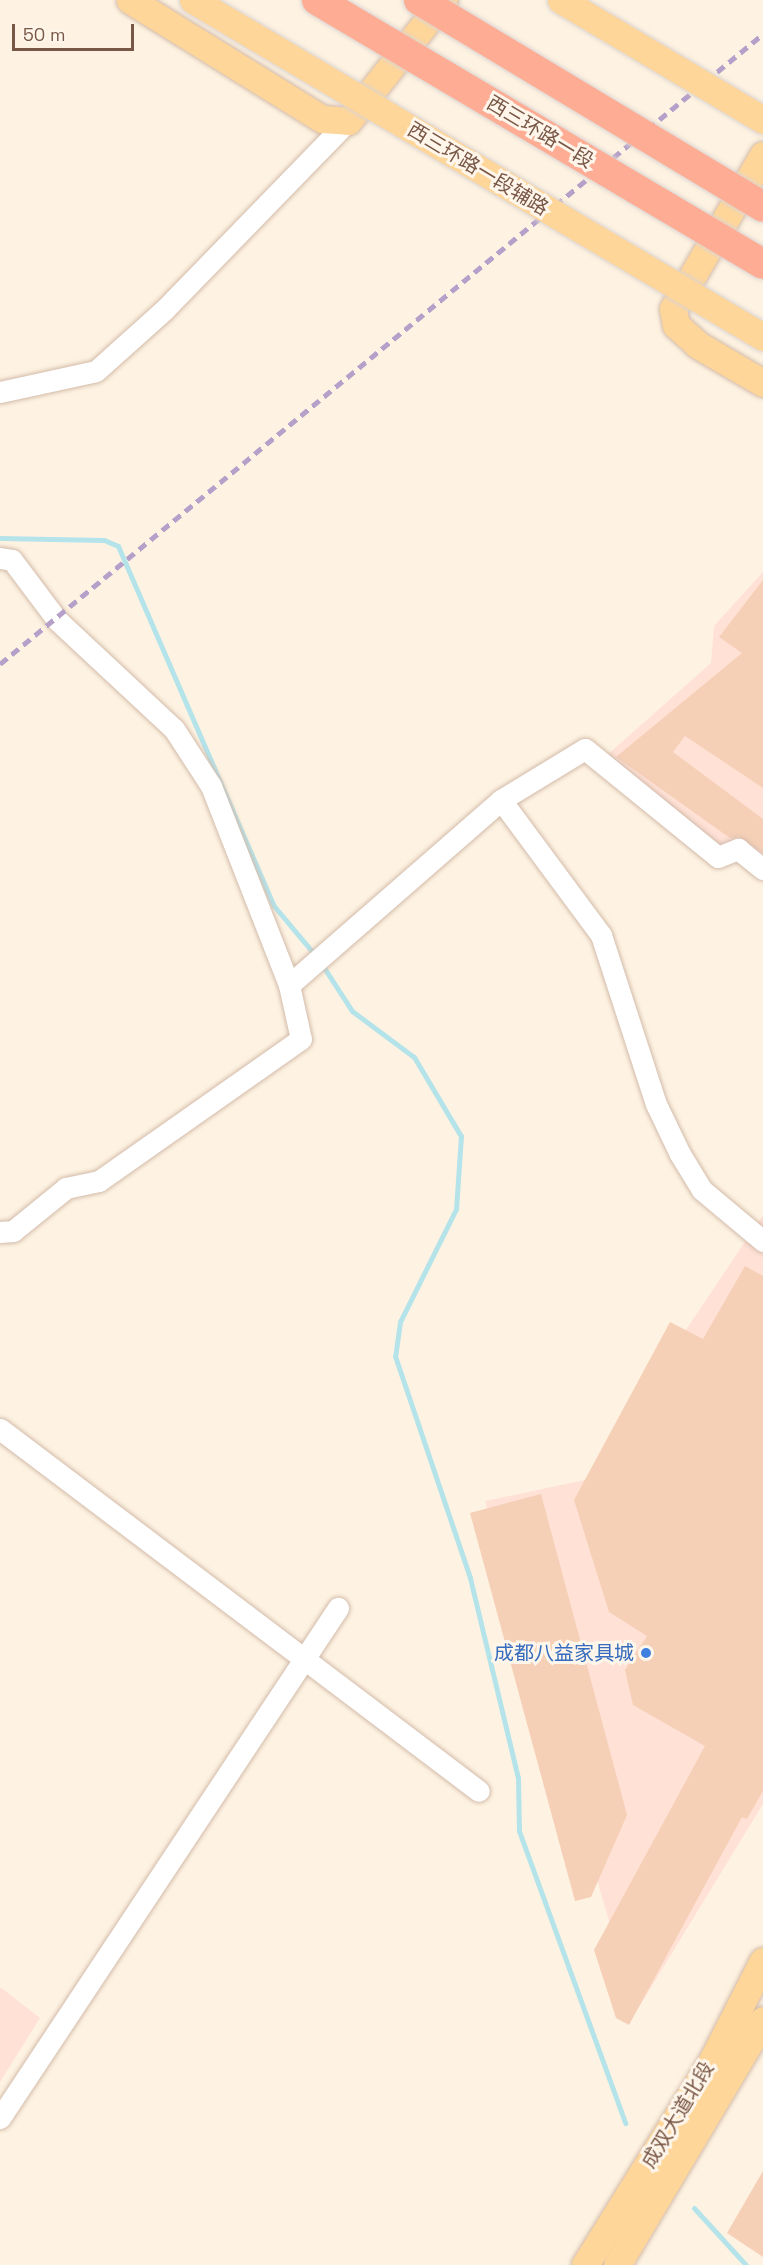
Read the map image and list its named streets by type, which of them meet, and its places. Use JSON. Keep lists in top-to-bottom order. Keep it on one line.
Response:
{"streets":{"highway":["西三环路一段"],"main road":["西三环路一段辅路","成双大道北段"]},"places":["成都八益家具城"],"scale_bar":"50 m"}
